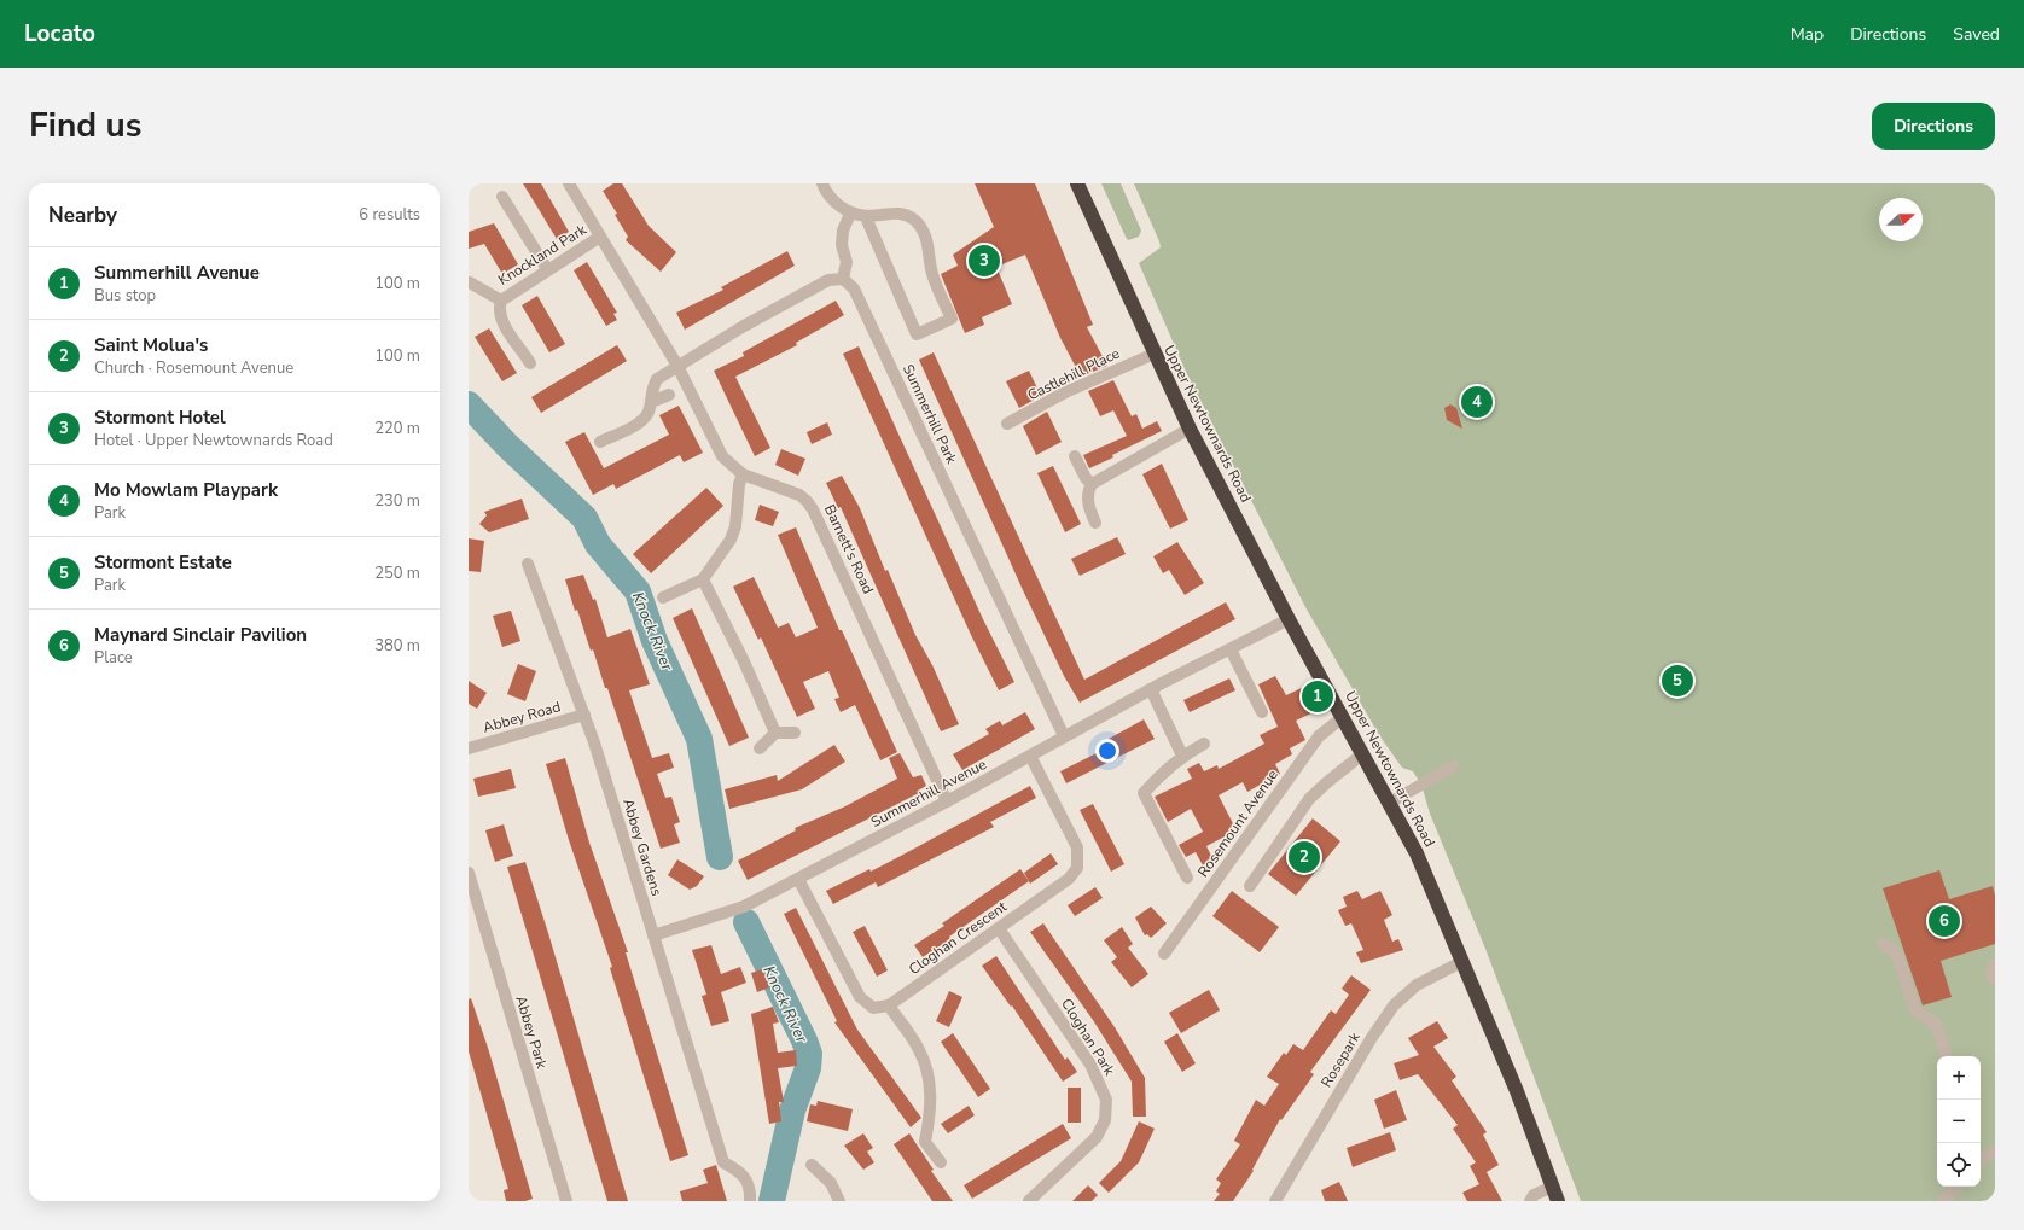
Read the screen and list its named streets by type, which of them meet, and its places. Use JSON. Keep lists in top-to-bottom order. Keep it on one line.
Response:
{"streets":{"highway":["Upper Newtownards Road"],"street":["Knockland Park","Castlehill Place","Summerhill Park","Barnett's Road","Abbey Road","Summerhill Avenue","Rosemount Avenue","Abbey Gardens","Cloghan Crescent","Abbey Park","Cloghan Park","Rosepark"]},"crossings":[["Knockland Park","Barnett's Road"],["Castlehill Place","Upper Newtownards Road"],["Summerhill Park","Summerhill Avenue"],["Upper Newtownards Road","Summerhill Avenue"],["Upper Newtownards Road","Rosemount Avenue"],["Upper Newtownards Road","Rosepark"],["Barnett's Road","Summerhill Avenue"],["Abbey Road","Abbey Gardens"],["Summerhill Avenue","Abbey Gardens"],["Summerhill Avenue","Cloghan Crescent"],["Cloghan Crescent","Cloghan Park"]],"water":["Knock River"],"north":"right","page":{"header":"Locato","nav":["Map","Directions","Saved"],"title":"Find us","buttons":"Directions","heading":["Nearby","6 results"],"pins":["3","4","5","1","2","6"],"list":[{"mark":"1","name":"Summerhill Avenue","note":"Bus stop","value":"100 m"},{"mark":"2","name":"Saint Molua's","note":"Church · Rosemount Avenue","value":"100 m"},{"mark":"3","name":"Stormont Hotel","note":"Hotel · Upper Newtownards Road","value":"220 m"},{"mark":"4","name":"Mo Mowlam Playpark","note":"Park","value":"230 m"},{"mark":"5","name":"Stormont Estate","note":"Park","value":"250 m"},{"mark":"6","name":"Maynard Sinclair Pavilion","note":"Place","value":"380 m"}],"map_buttons":["+","−"]}}
